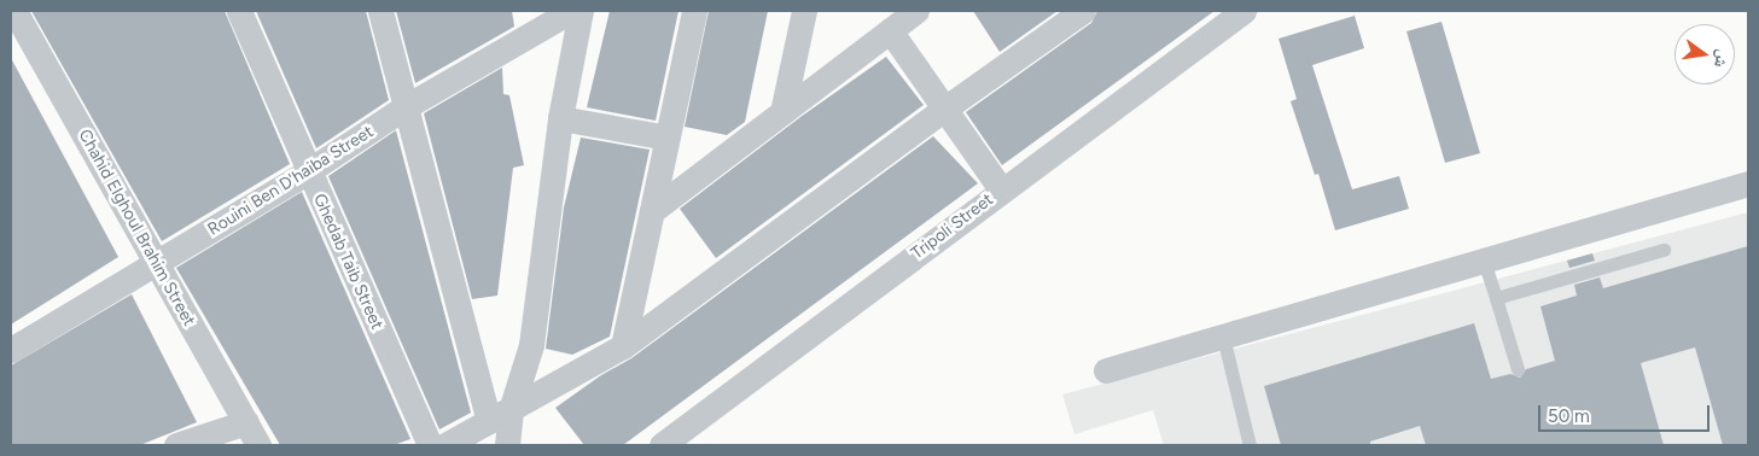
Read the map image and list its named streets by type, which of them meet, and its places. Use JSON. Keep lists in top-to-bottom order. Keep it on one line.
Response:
{"streets":{"street":["Rouini Ben D'haiba Street","Tripoli Street","Chahid Elghoul Brahim Street","Ghedab Taib Street"]},"crossings":[["Rouini Ben D'haiba Street","Chahid Elghoul Brahim Street"],["Rouini Ben D'haiba Street","Ghedab Taib Street"]],"scale_bar":"50 m","north":"right"}
